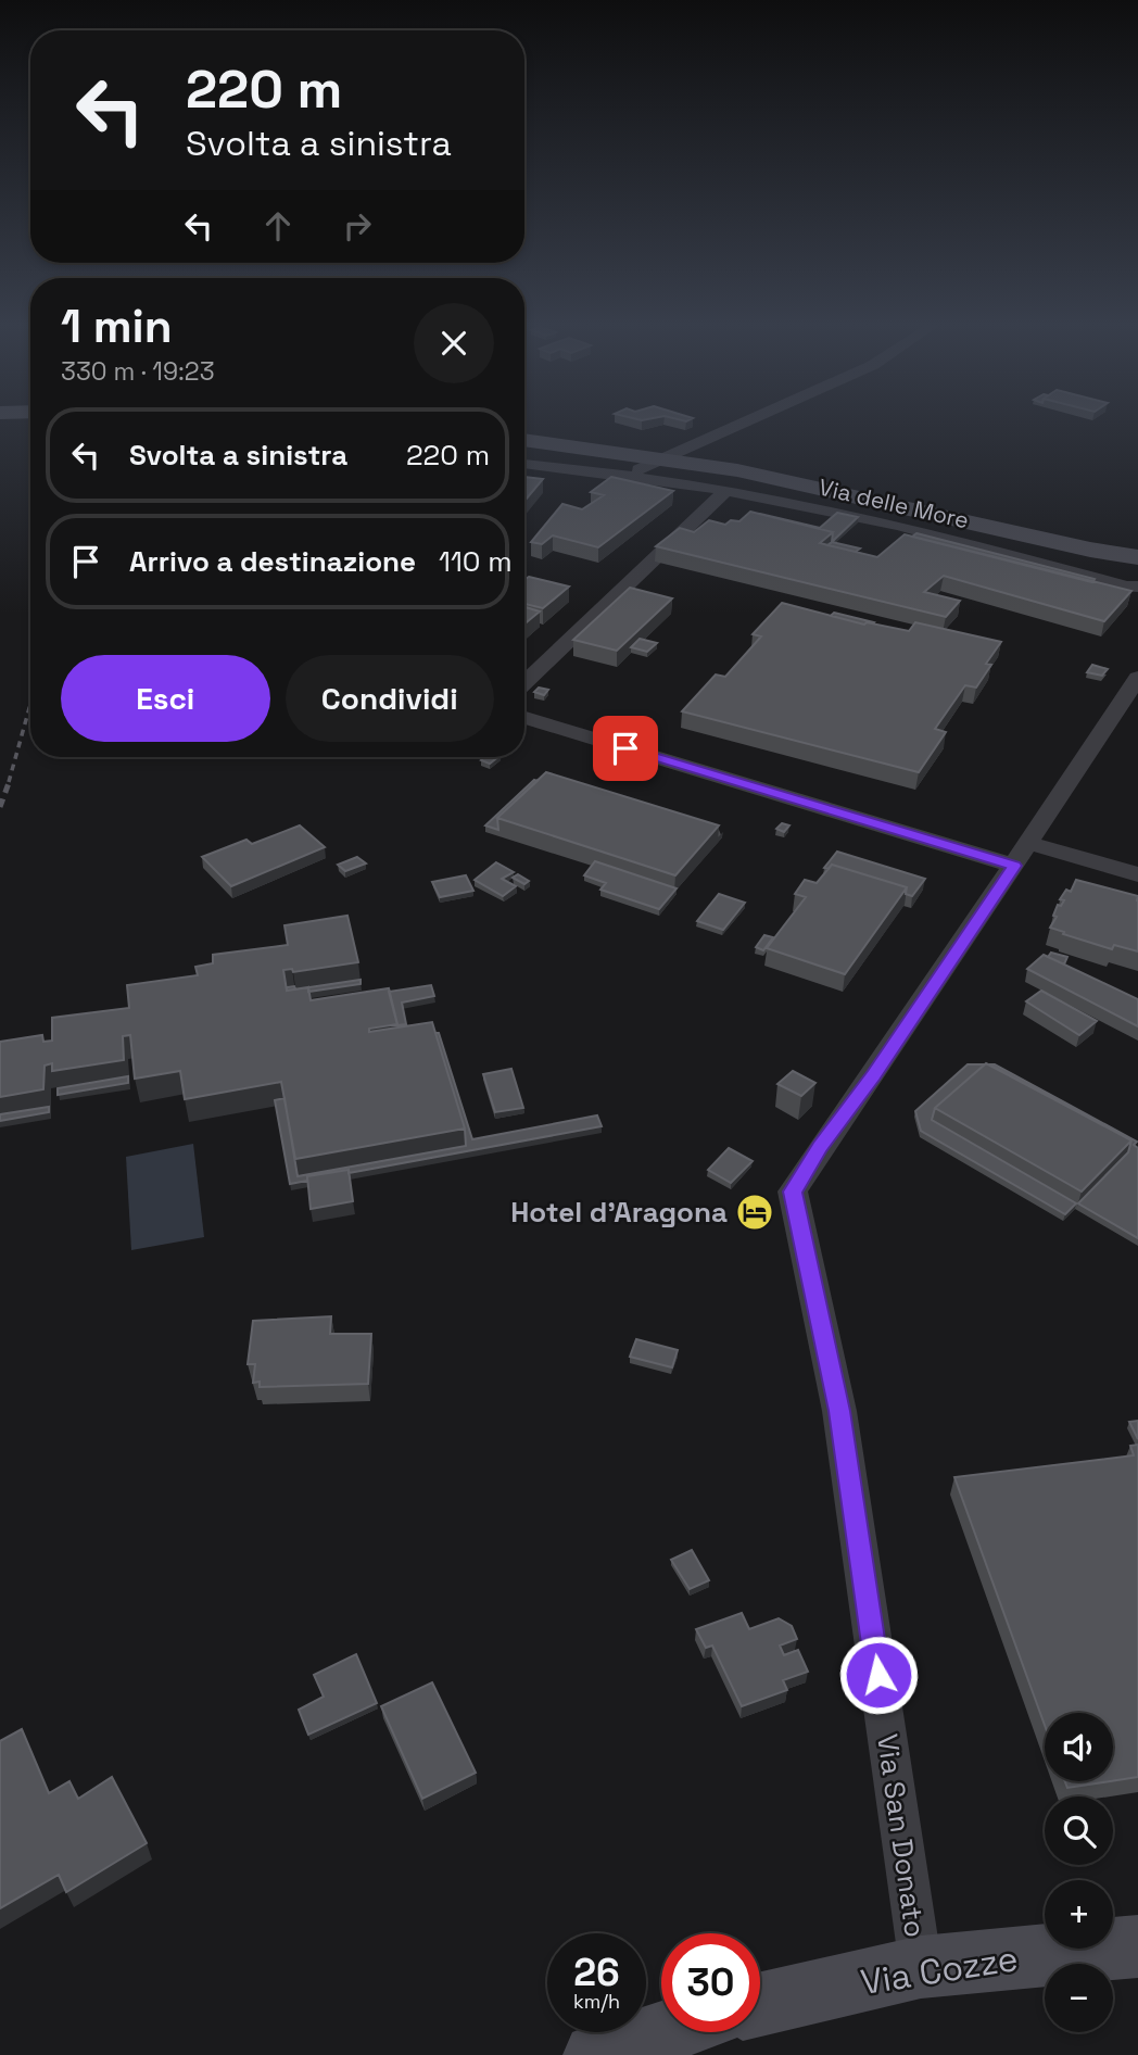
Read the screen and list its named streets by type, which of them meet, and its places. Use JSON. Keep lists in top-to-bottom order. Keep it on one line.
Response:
{"streets":{"main road":["Via delle More","Via Cozze"],"street":["Via San Donato"]},"crossings":[["Via San Donato","Via Cozze"]],"places":{"hotel":["Hotel d'Aragona"]},"page":{"turn":["220 m","Svolta a sinistra"],"heading":["1 min","330 m · 19:23"],"list":[{"name":"Svolta a sinistra","value":"220 m"},{"name":"Arrivo a destinazione","value":"110 m"}],"buttons":["Esci","Condividi"],"map_buttons":["+","−"],"speed":"26 km/h","limit":"30"}}
